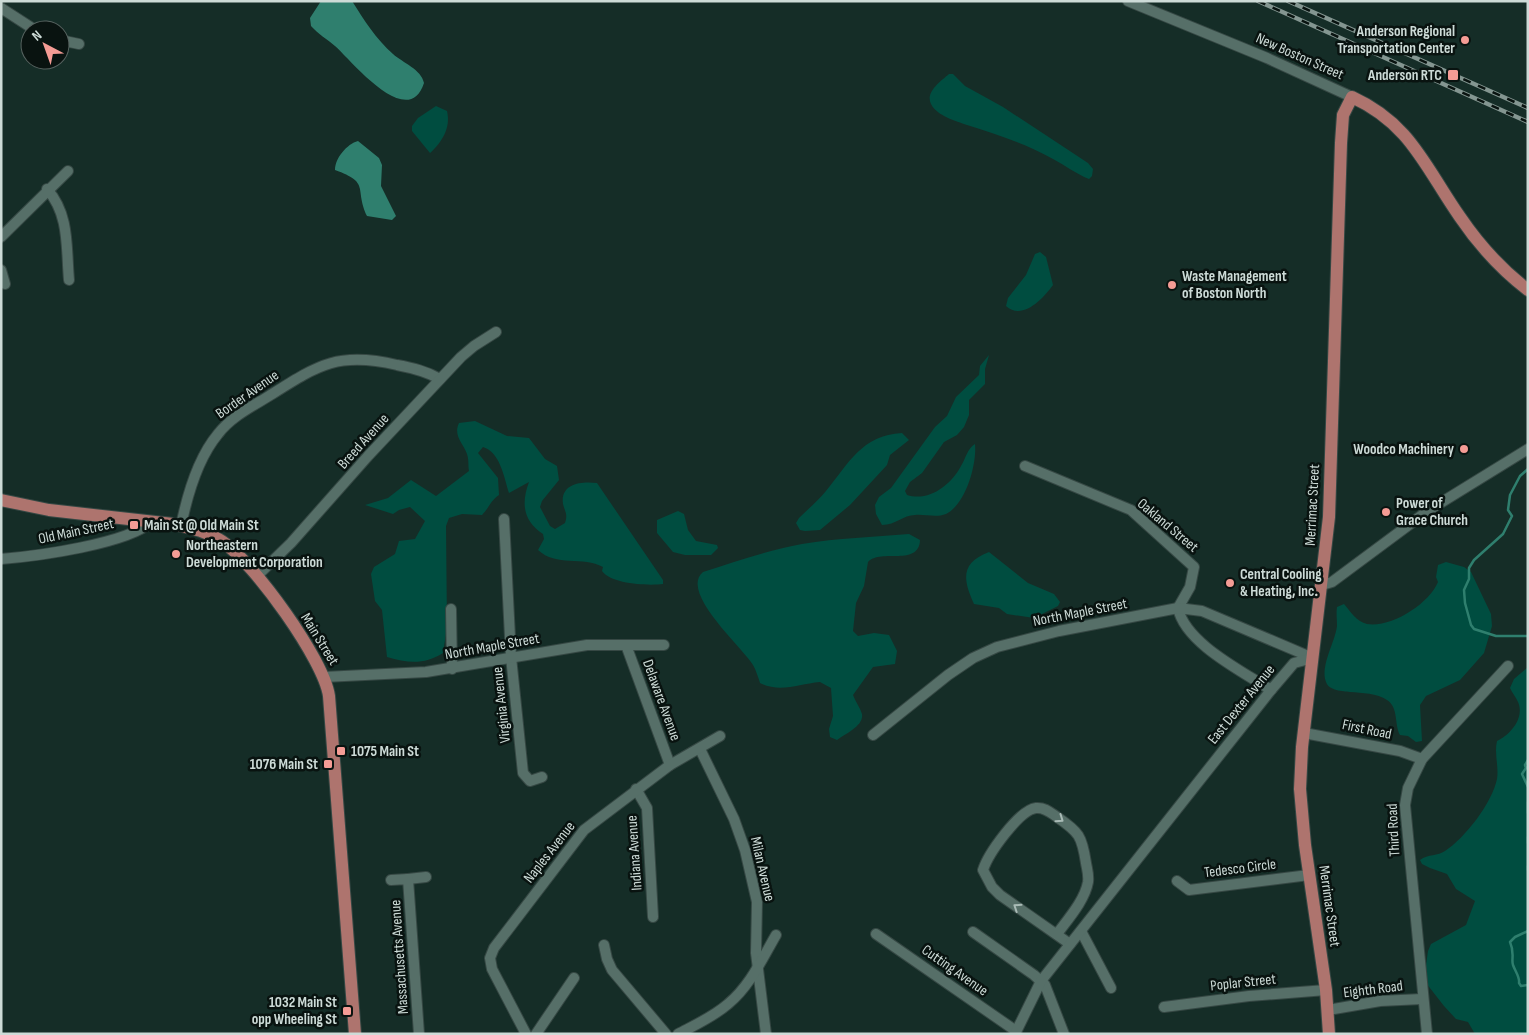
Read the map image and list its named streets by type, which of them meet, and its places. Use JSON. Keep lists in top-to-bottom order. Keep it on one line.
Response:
{"streets":{"main road":["New Boston Street","Merrimac Street","Main Street"],"street":["Border Avenue","Breed Avenue","Oakland Street","Old Main Street","North Maple Street","Delaware Avenue","East Dexter Avenue","Virginia Avenue","First Road","Third Road","Naples Avenue","Indiana Avenue","Tedesco Circle","Milan Avenue","Massachusetts Avenue","Cutting Avenue","Poplar Street","Eighth Road"]},"crossings":[["New Boston Street","Merrimac Street"],["Border Avenue","Breed Avenue"],["Border Avenue","Main Street"],["Breed Avenue","Main Street"],["Merrimac Street","North Maple Street"],["Merrimac Street","East Dexter Avenue"],["Merrimac Street","First Road"],["Merrimac Street","Tedesco Circle"],["Merrimac Street","Poplar Street"],["Merrimac Street","Eighth Road"],["Oakland Street","North Maple Street"],["Old Main Street","Main Street"],["North Maple Street","Main Street"],["North Maple Street","Delaware Avenue"],["North Maple Street","East Dexter Avenue"],["North Maple Street","Virginia Avenue"],["Delaware Avenue","Naples Avenue"],["First Road","Third Road"],["Third Road","Eighth Road"],["Naples Avenue","Indiana Avenue"],["Naples Avenue","Milan Avenue"]],"places":{"other":["Anderson Regional Transportation Center","Waste Management of Boston North","Woodco Machinery","Power of Grace Church","Northeastern Development Corporation","Central Cooling & Heating, Inc."],"transit":["Anderson RTC","Main St @ Old Main St","1075 Main St","1076 Main St","1032 Main St opp Wheeling St"]},"north":"top left"}
